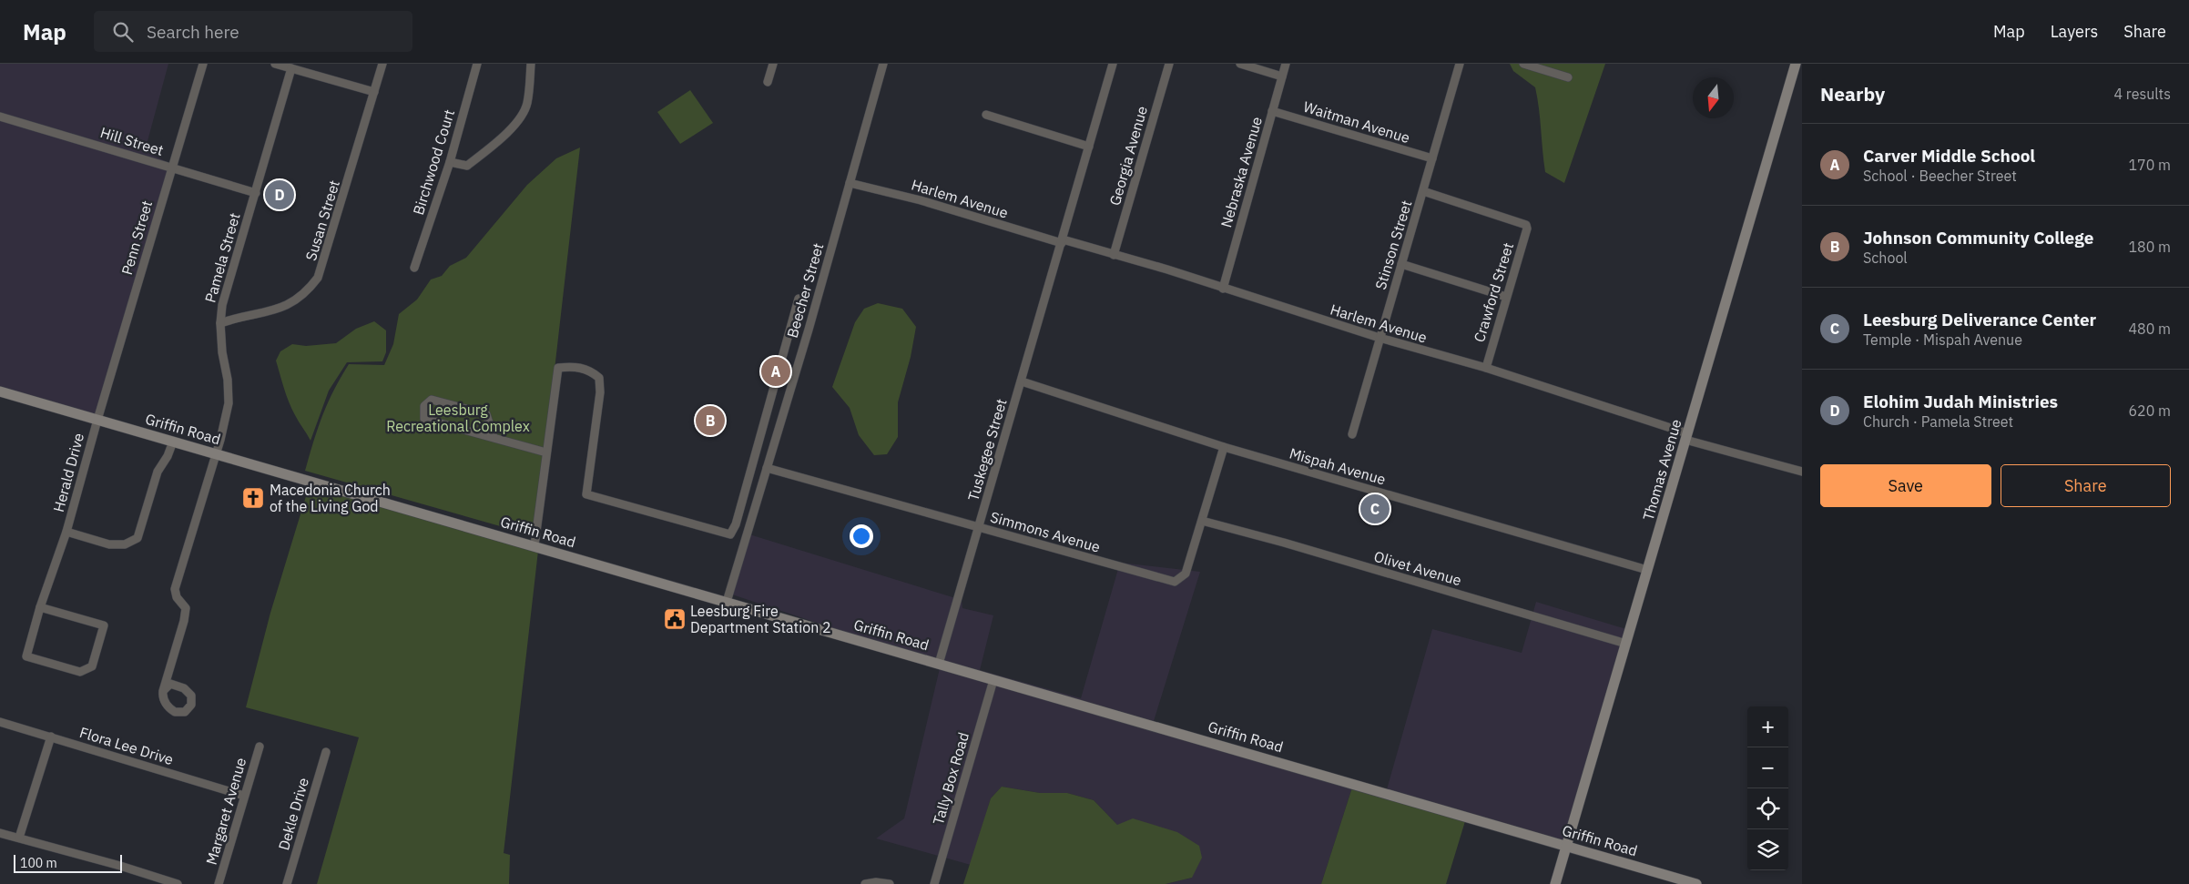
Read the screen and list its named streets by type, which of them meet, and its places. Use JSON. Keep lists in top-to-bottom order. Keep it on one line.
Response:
{"streets":{"street":["Waitman Avenue","Hill Street","Georgia Avenue","Birchwood Court","Nebraska Avenue","Harlem Avenue","Susan Street","Penn Street","Stinson Street","Pamela Street","Beecher Street","Crawford Street","Griffin Road","Tuskegee Street","Mispah Avenue","Thomas Avenue","Herald Drive","Simmons Avenue","Olivet Avenue","Flora Lee Drive","Tally Box Road","Margaret Avenue","Dekle Drive"]},"crossings":[["Waitman Avenue","Nebraska Avenue"],["Waitman Avenue","Stinson Street"],["Hill Street","Penn Street"],["Hill Street","Pamela Street"],["Georgia Avenue","Harlem Avenue"],["Nebraska Avenue","Harlem Avenue"],["Harlem Avenue","Stinson Street"],["Harlem Avenue","Beecher Street"],["Harlem Avenue","Crawford Street"],["Harlem Avenue","Tuskegee Street"],["Harlem Avenue","Thomas Avenue"],["Susan Street","Pamela Street"],["Penn Street","Griffin Road"],["Penn Street","Herald Drive"],["Stinson Street","Crawford Street"],["Pamela Street","Griffin Road"],["Beecher Street","Griffin Road"],["Beecher Street","Simmons Avenue"],["Griffin Road","Tuskegee Street"],["Griffin Road","Thomas Avenue"],["Griffin Road","Herald Drive"],["Griffin Road","Tally Box Road"],["Tuskegee Street","Mispah Avenue"],["Tuskegee Street","Simmons Avenue"],["Mispah Avenue","Thomas Avenue"],["Thomas Avenue","Olivet Avenue"],["Simmons Avenue","Olivet Avenue"],["Flora Lee Drive","Margaret Avenue"]],"parks":["Leesburg Recreational Complex"],"places":{"church":["Macedonia Church of the Living God"],"public building":["Leesburg Fire Department Station 2"]},"scale_bar":"100 m","north":"bottom","page":{"header":"Map","search":"Search here","nav":["Map","Layers","Share"],"heading":["Nearby","4 results"],"list":[{"mark":"A","name":"Carver Middle School","note":"School · Beecher Street","value":"170 m"},{"mark":"B","name":"Johnson Community College","note":"School","value":"180 m"},{"mark":"C","name":"Leesburg Deliverance Center","note":"Temple · Mispah Avenue","value":"480 m"},{"mark":"D","name":"Elohim Judah Ministries","note":"Church · Pamela Street","value":"620 m"}],"pins":["D","A","B","C"],"buttons":["Save","Share"],"map_buttons":["+","−"],"scale":"100 m"}}
